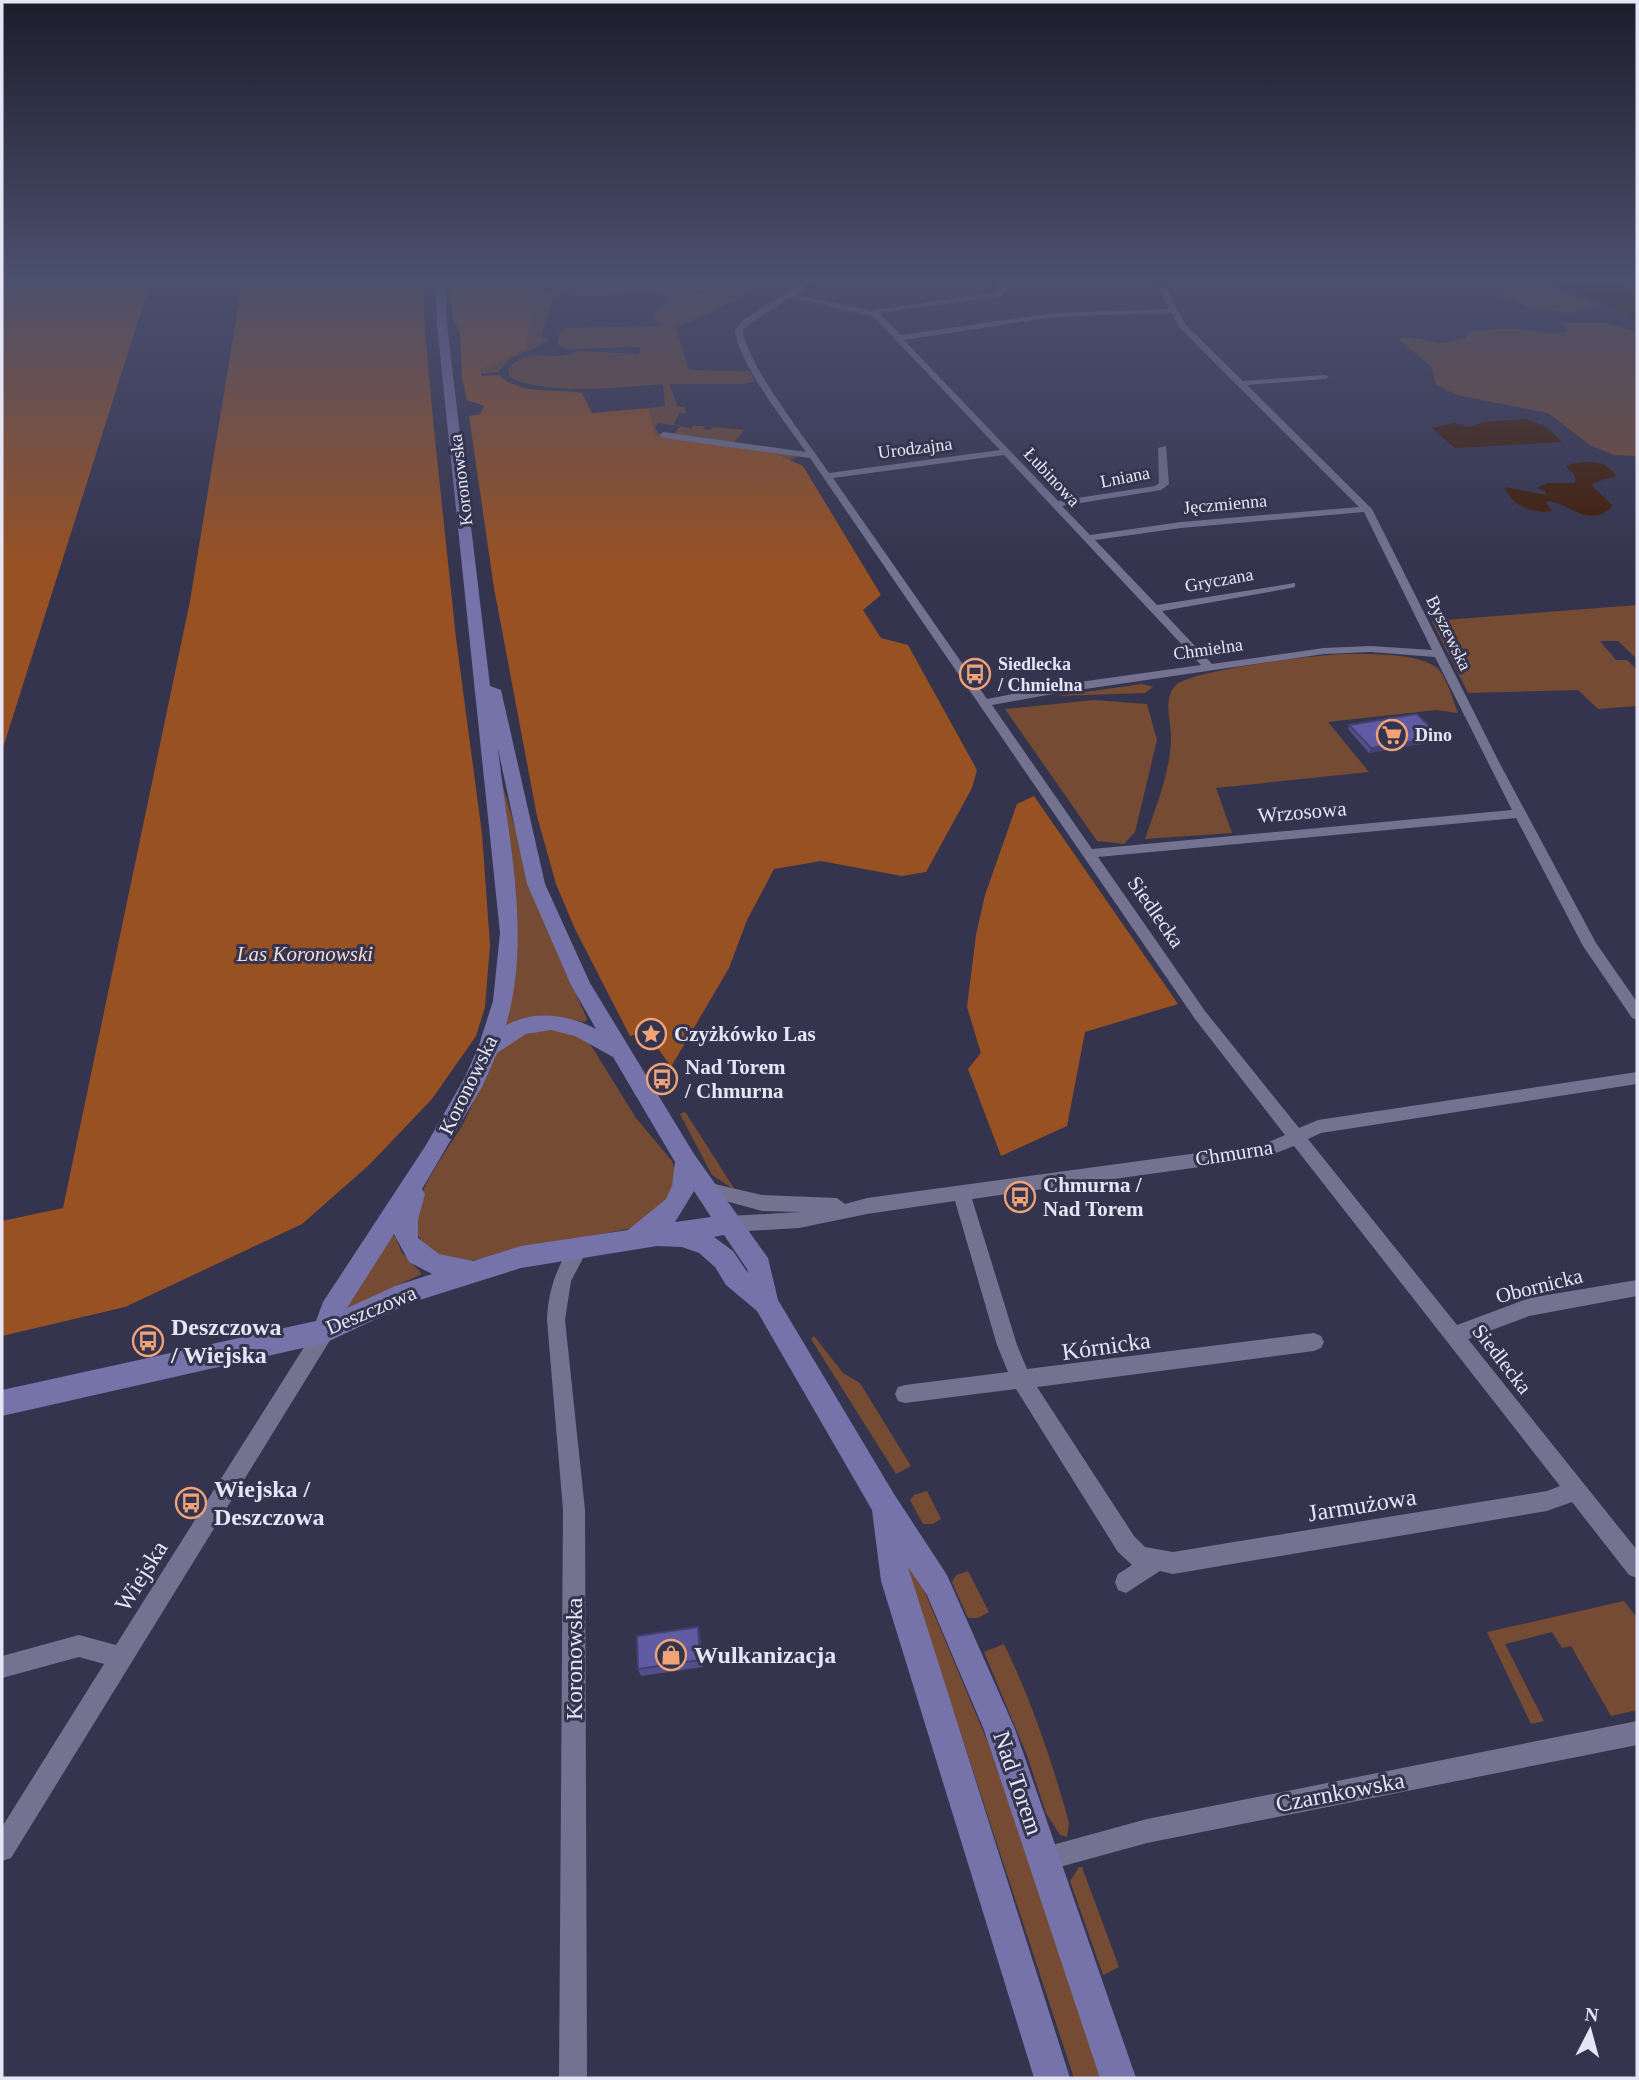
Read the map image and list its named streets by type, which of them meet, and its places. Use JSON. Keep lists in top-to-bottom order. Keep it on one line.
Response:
{"streets":{"main road":["Koronowska","Chmurna","Deszczowa","Nad Torem"],"street":["Urodzajna","Łubinowa","Lniana","Jęczmienna","Gryczana","Byszewska","Chmielna","Wrzosowa","Siedlecka","Obornicka","Kórnicka","Jarmużowa","Wiejska","Czarnkowska"]},"crossings":[["Urodzajna","Łubinowa"],["Urodzajna","Siedlecka"],["Łubinowa","Lniana"],["Łubinowa","Jęczmienna"],["Łubinowa","Gryczana"],["Łubinowa","Chmielna"],["Koronowska","Chmurna"],["Koronowska","Deszczowa"],["Koronowska","Wiejska"],["Koronowska","Nad Torem"],["Jęczmienna","Byszewska"],["Byszewska","Chmielna"],["Byszewska","Wrzosowa"],["Chmielna","Siedlecka"],["Wrzosowa","Siedlecka"],["Siedlecka","Chmurna"],["Siedlecka","Obornicka"],["Siedlecka","Jarmużowa"],["Chmurna","Deszczowa"],["Chmurna","Nad Torem"],["Deszczowa","Wiejska"],["Deszczowa","Nad Torem"],["Nad Torem","Czarnkowska"]],"parks":["Las Koronowski"],"places":{"bus stop":["Siedlecka / Chmielna","Nad Torem / Chmurna","Chmurna / Nad Torem","Deszczowa / Wiejska","Wiejska / Deszczowa"],"supermarket":["Dino"],"place":["Czyżkówko Las"],"shop":["Wulkanizacja"]},"north":"top"}
